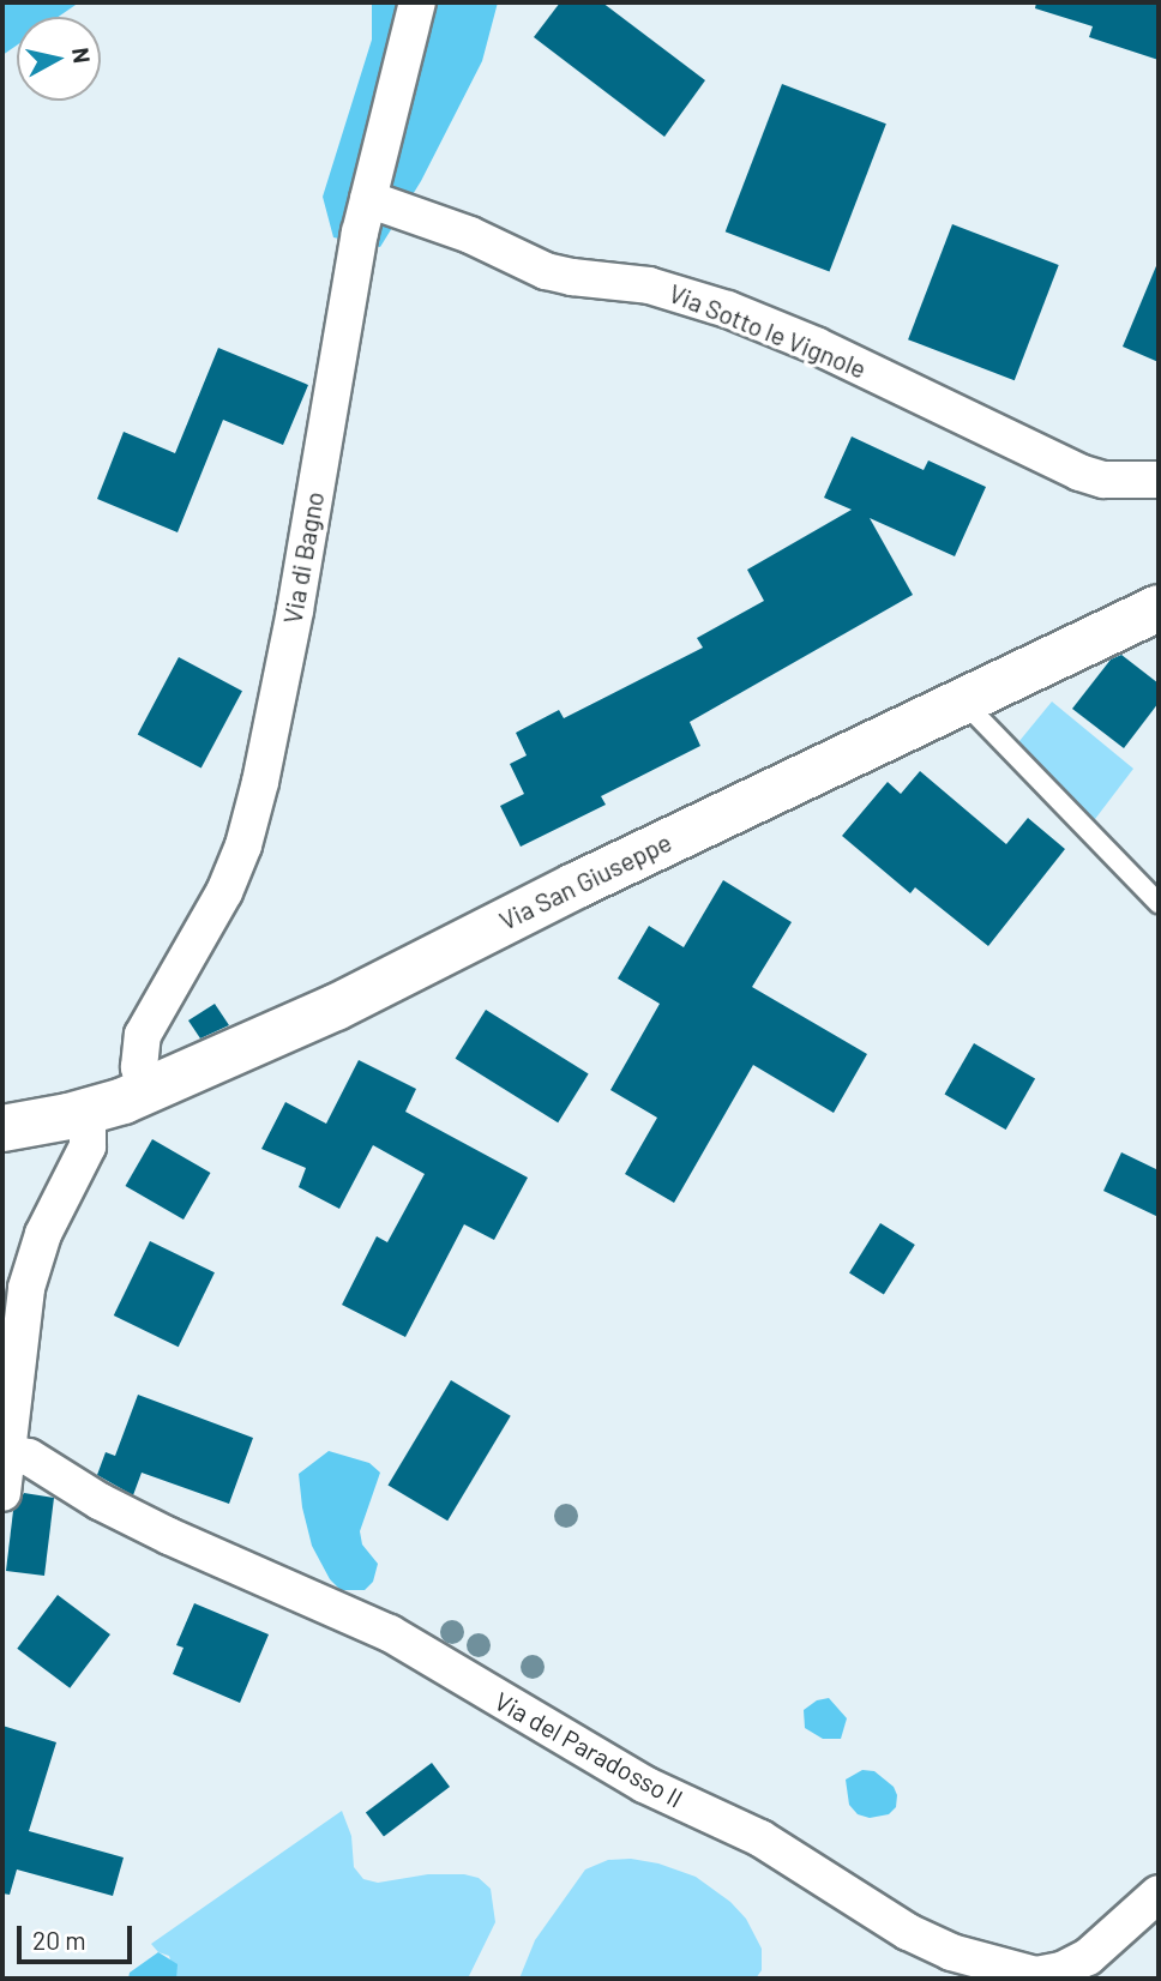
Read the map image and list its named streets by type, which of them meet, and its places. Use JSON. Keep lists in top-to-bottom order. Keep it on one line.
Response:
{"streets":{"main road":["Via San Giuseppe"],"street":["Via Sotto le Vignole","Via di Bagno","Via del Paradosso II"]},"crossings":[["Via Sotto le Vignole","Via di Bagno"],["Via di Bagno","Via San Giuseppe"]],"scale_bar":"20 m","north":"right"}
